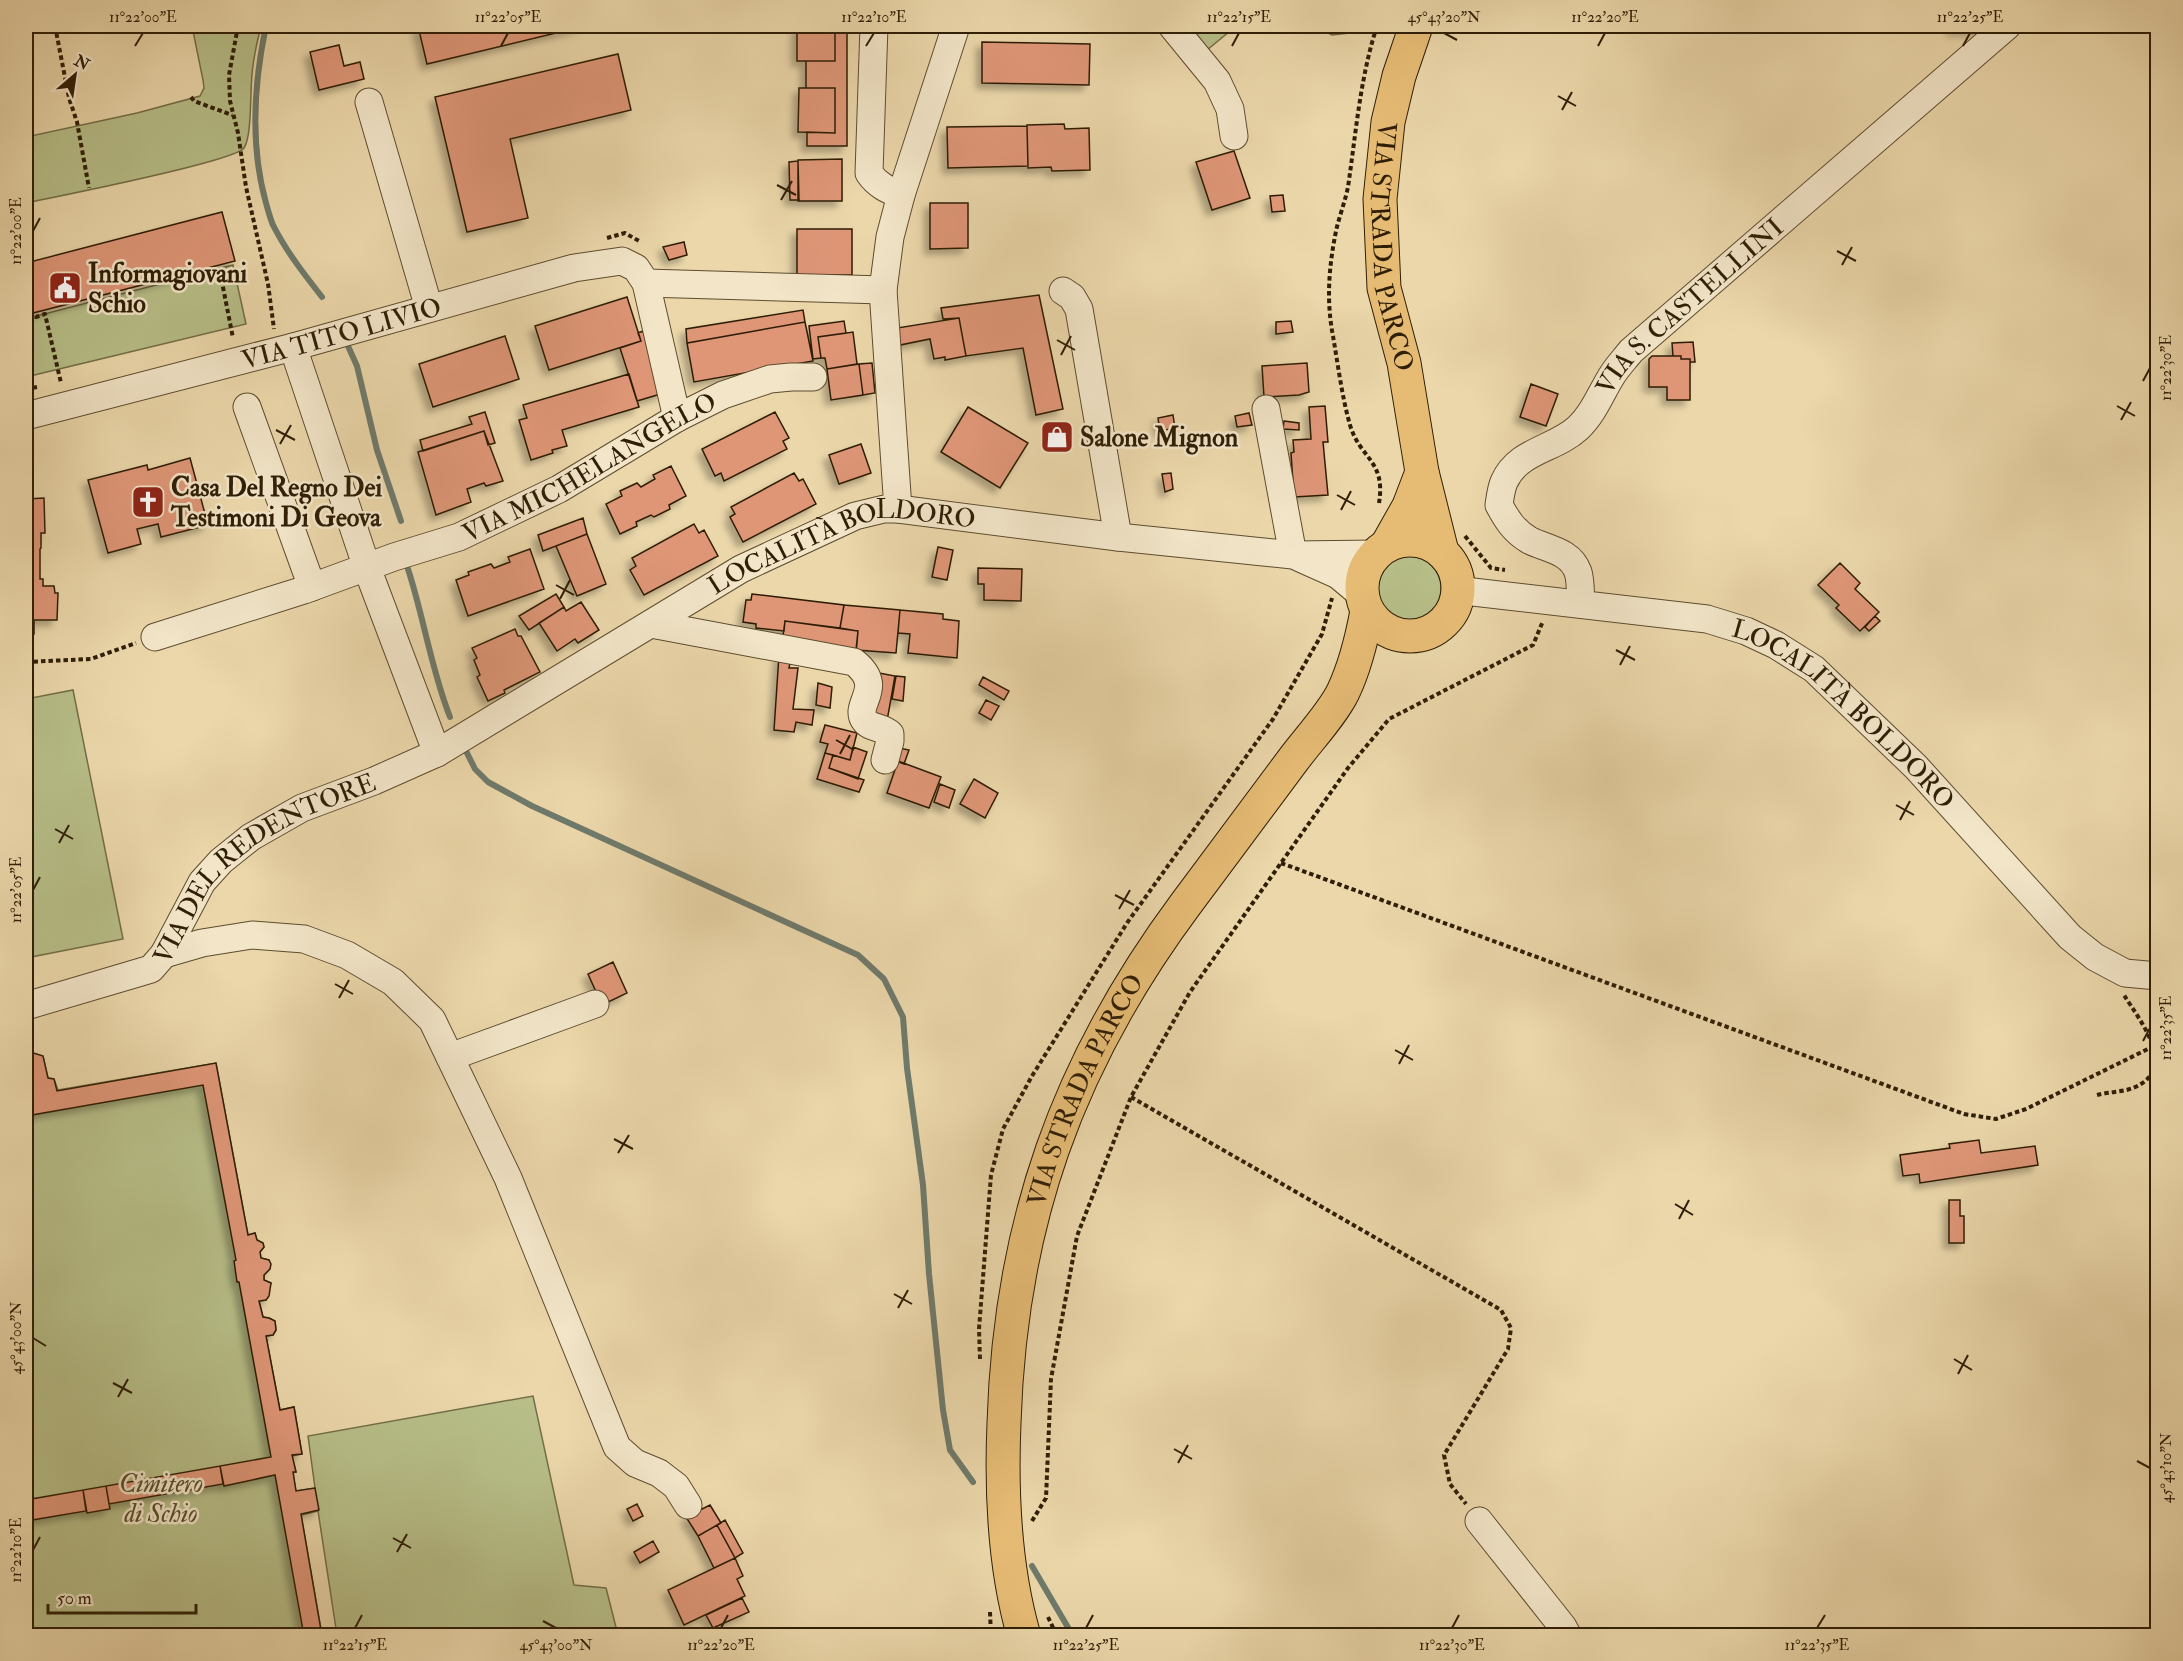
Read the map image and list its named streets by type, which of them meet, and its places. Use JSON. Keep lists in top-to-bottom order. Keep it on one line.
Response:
{"streets":{"main road":["VIA STRADA PARCO"],"street":["VIA S. CASTELLINI","VIA TITO LIVIO","VIA MICHELANGELO","LOCALITÀ BOLDORO","VIA DEL REDENTORE"]},"crossings":[["VIA STRADA PARCO","LOCALITÀ BOLDORO"],["VIA S. CASTELLINI","LOCALITÀ BOLDORO"],["LOCALITÀ BOLDORO","VIA DEL REDENTORE"]],"parks":["Cimitero di Schio"],"places":{"public building":["Informagiovani Schio"],"shop":["Salone Mignon"],"church":["Casa Del Regno Dei Testimoni Di Geova"]},"scale_bar":"50 m","north":"top right","coordinates":["11°22'00\"E","11°22'05\"E","11°22'10\"E","11°22'15\"E","45°43'20\"N","11°22'20\"E","11°22'25\"E","11°22'30\"E","11°22'35\"E","45°43'00\"N","45°43'10\"N"]}
